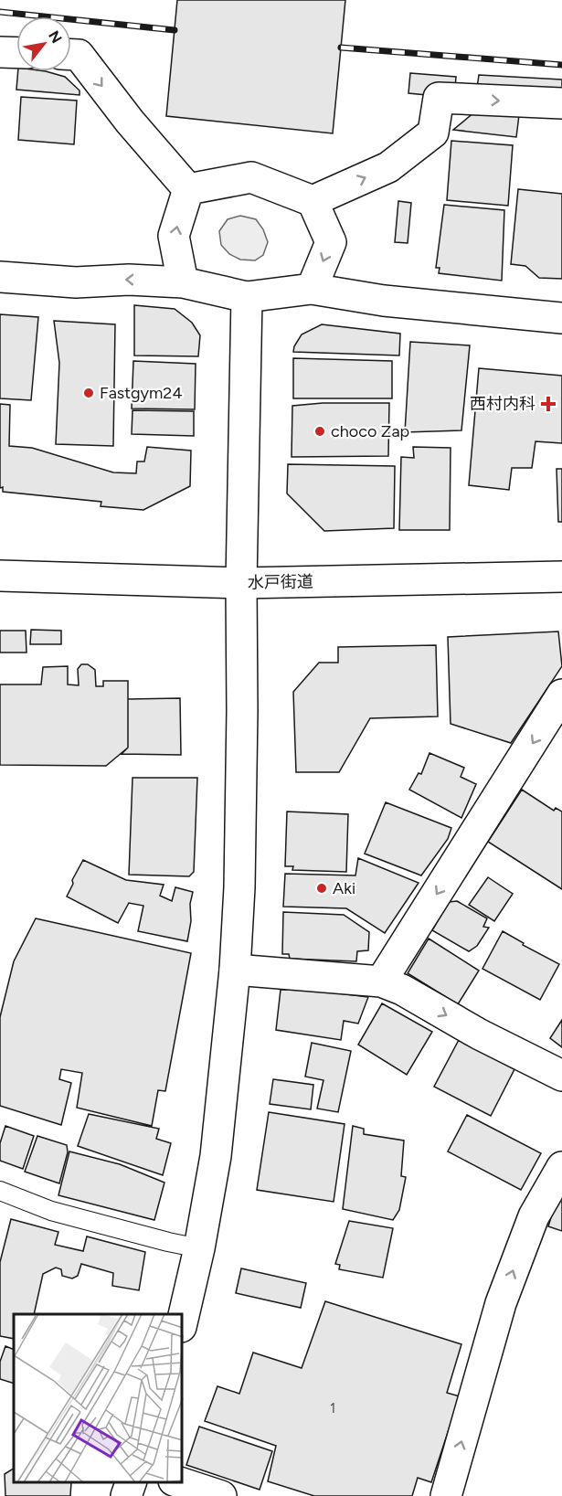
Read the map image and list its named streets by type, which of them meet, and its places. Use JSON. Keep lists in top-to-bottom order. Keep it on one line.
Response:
{"streets":{"main road":["水戸街道"]},"places":{"other":["Fastgym24","choco Zap","Aki"],"health":["西村内科"]},"house_numbers":["1"],"north":"top right"}
